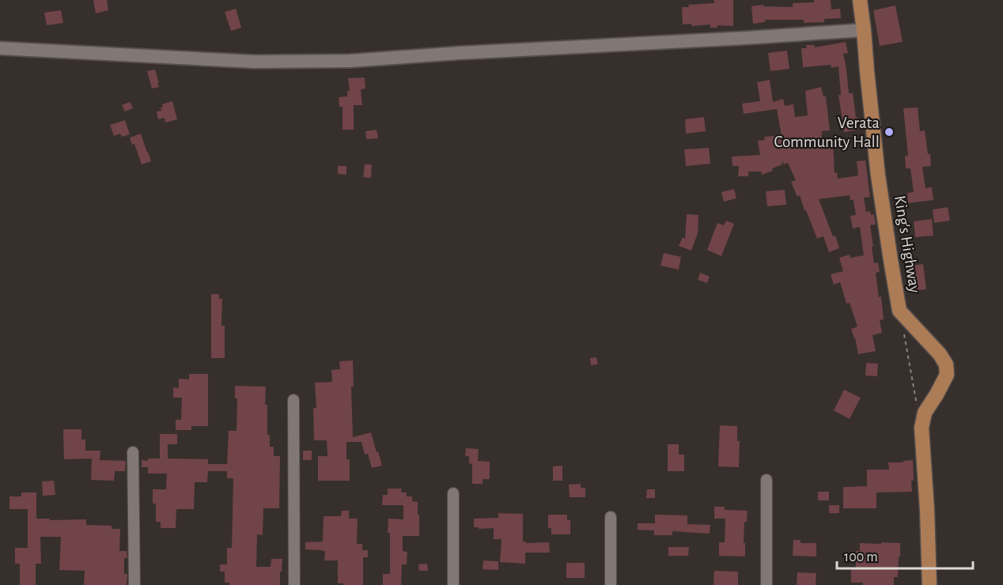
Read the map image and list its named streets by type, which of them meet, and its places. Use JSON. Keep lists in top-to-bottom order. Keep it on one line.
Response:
{"streets":{"highway":["King's Highway"]},"places":["Verata Community Hall"],"scale_bar":"100 m"}
